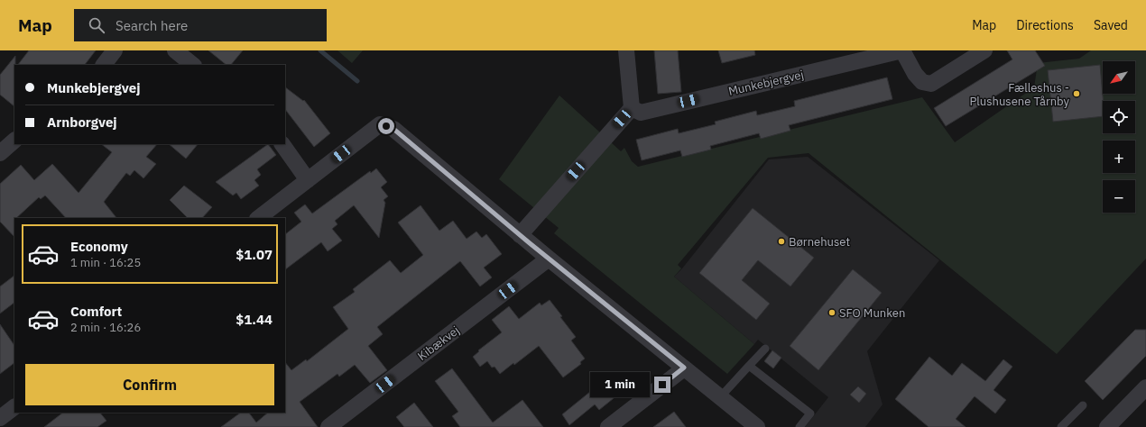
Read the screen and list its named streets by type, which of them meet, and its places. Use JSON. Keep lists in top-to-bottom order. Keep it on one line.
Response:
{"streets":{"street":["Munkebjergvej","Kibækvej"]},"places":["Fælleshus - Plushusene Tårnby","Børnehuset","SFO Munken"],"north":"bottom left","page":{"header":"Map","search":"Search here","nav":["Map","Directions","Saved"],"map_buttons":["+","−"],"banner":["Munkebjergvej","Arnborgvej"],"list":[{"name":"Economy","note":"1 min · 16:25","value":"$1.07"},{"name":"Comfort","note":"2 min · 16:26","value":"$1.44"}],"buttons":"Confirm","bubble":"1 min"}}
